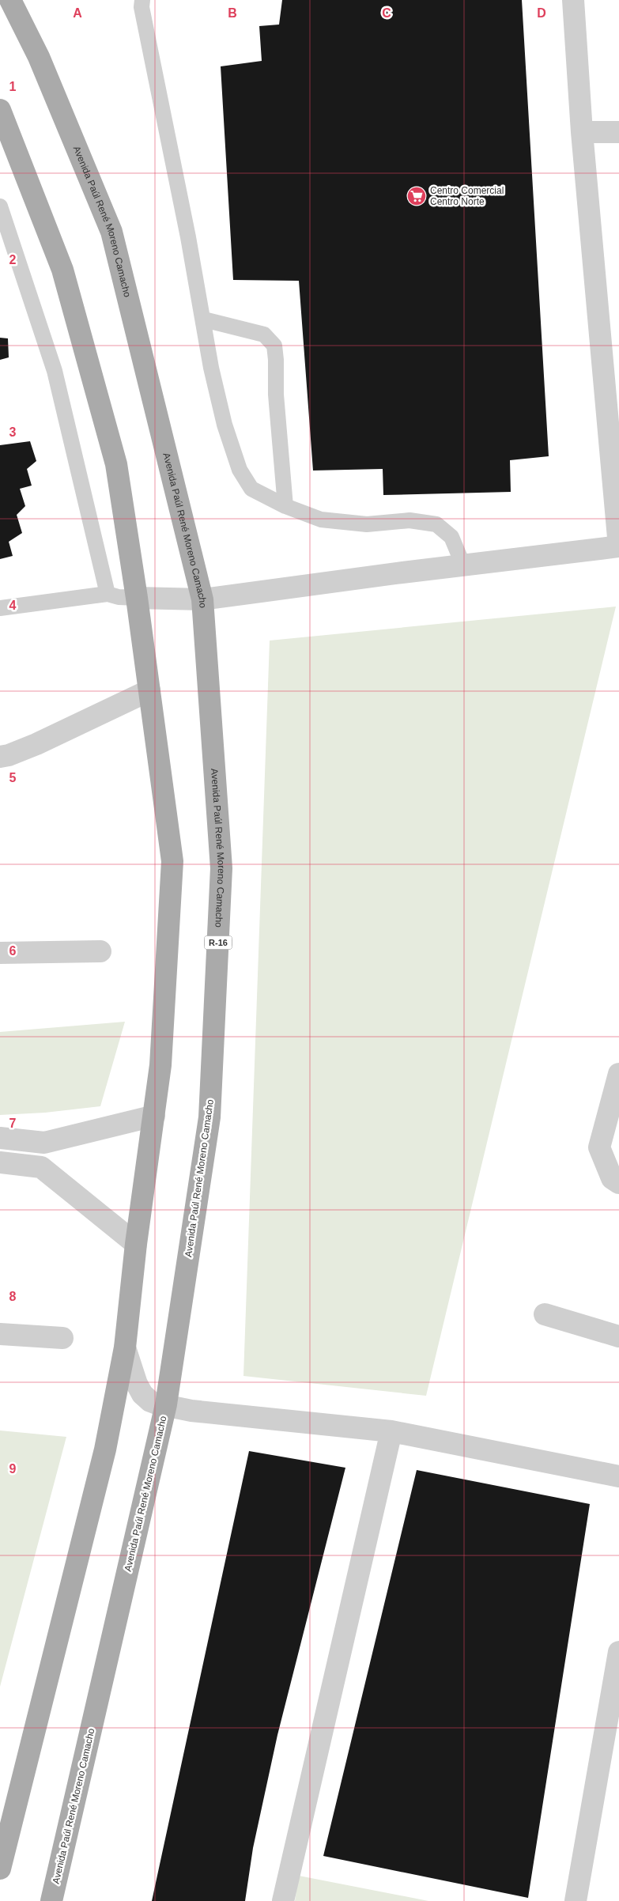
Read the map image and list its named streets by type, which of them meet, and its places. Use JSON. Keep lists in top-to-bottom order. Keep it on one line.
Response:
{"streets":{"main road":["Avenida Paúl René Moreno Camacho","R-16"]},"places":{"supermarket":["Centro Comercial Centro Norte"]},"grid":{"columns":["A","B","C","D"],"rows":["1","2","3","4","5","6","7","8","9"]}}
